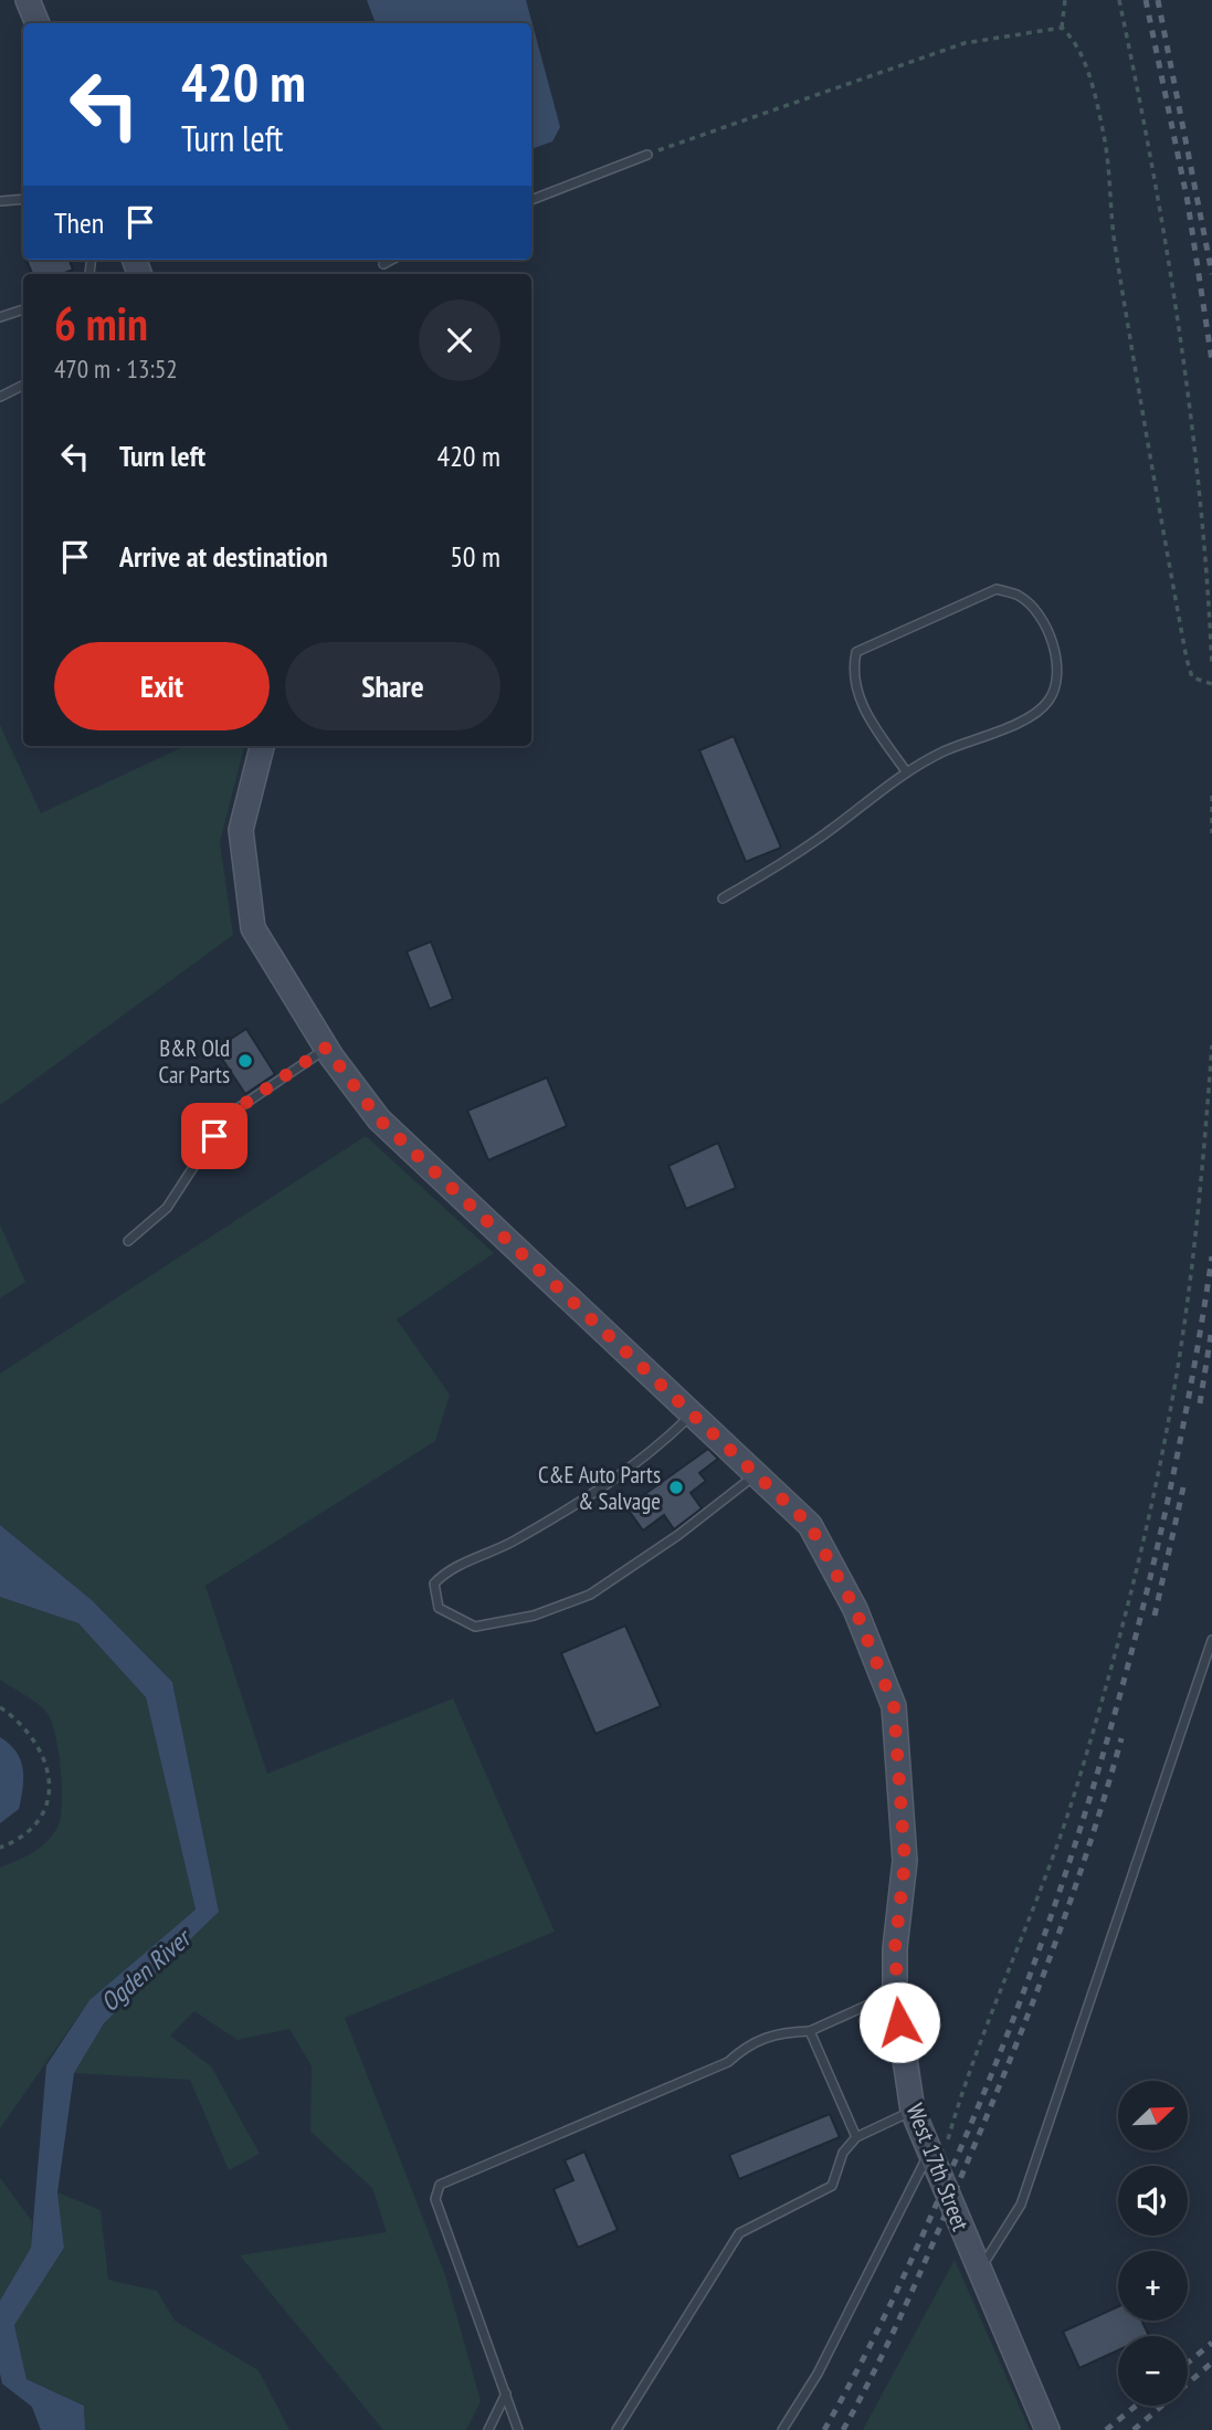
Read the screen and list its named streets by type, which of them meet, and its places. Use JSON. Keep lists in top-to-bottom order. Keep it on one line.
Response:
{"streets":{"street":["West 17th Street"]},"water":["Ogden River"],"places":["B&R Old Car Parts","C&E Auto Parts & Salvage"],"north":"top right","page":{"turn":["420 m","Turn left"],"then":"Then","heading":["6 min","470 m · 13:52"],"list":[{"name":"Turn left","value":"420 m"},{"name":"Arrive at destination","value":"50 m"}],"buttons":["Exit","Share"],"map_buttons":["+","−"]}}
